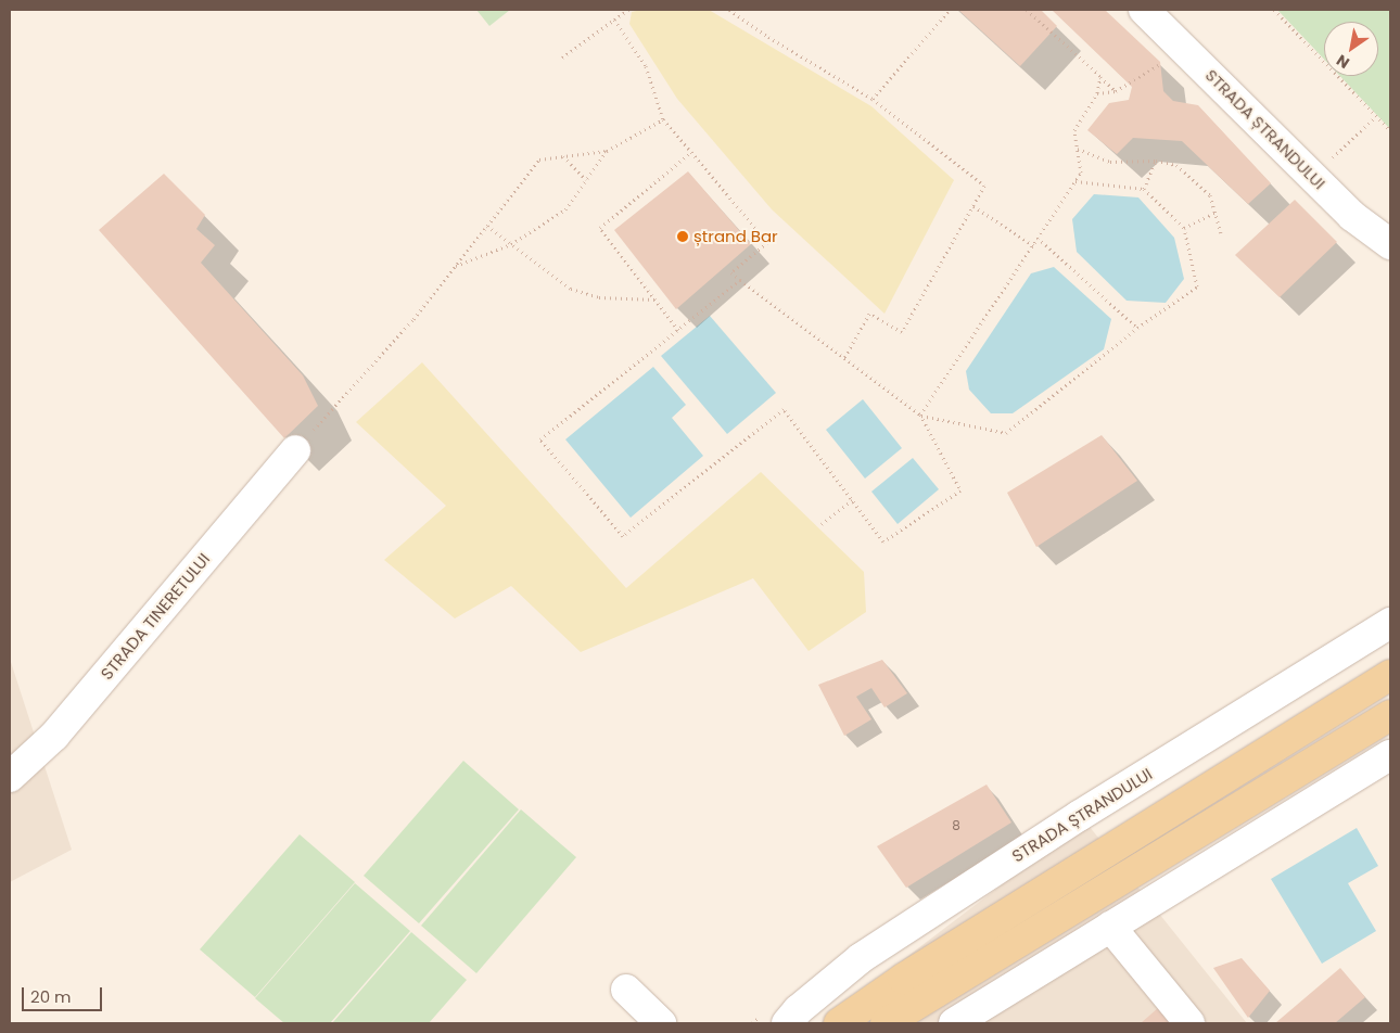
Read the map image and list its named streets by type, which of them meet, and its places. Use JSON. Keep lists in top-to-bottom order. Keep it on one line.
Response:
{"streets":{"street":["STRADA ȘTRANDULUI","STRADA TINERETULUI"]},"places":["ștrand Bar"],"house_numbers":["8"],"scale_bar":"20 m","north":"bottom left"}
